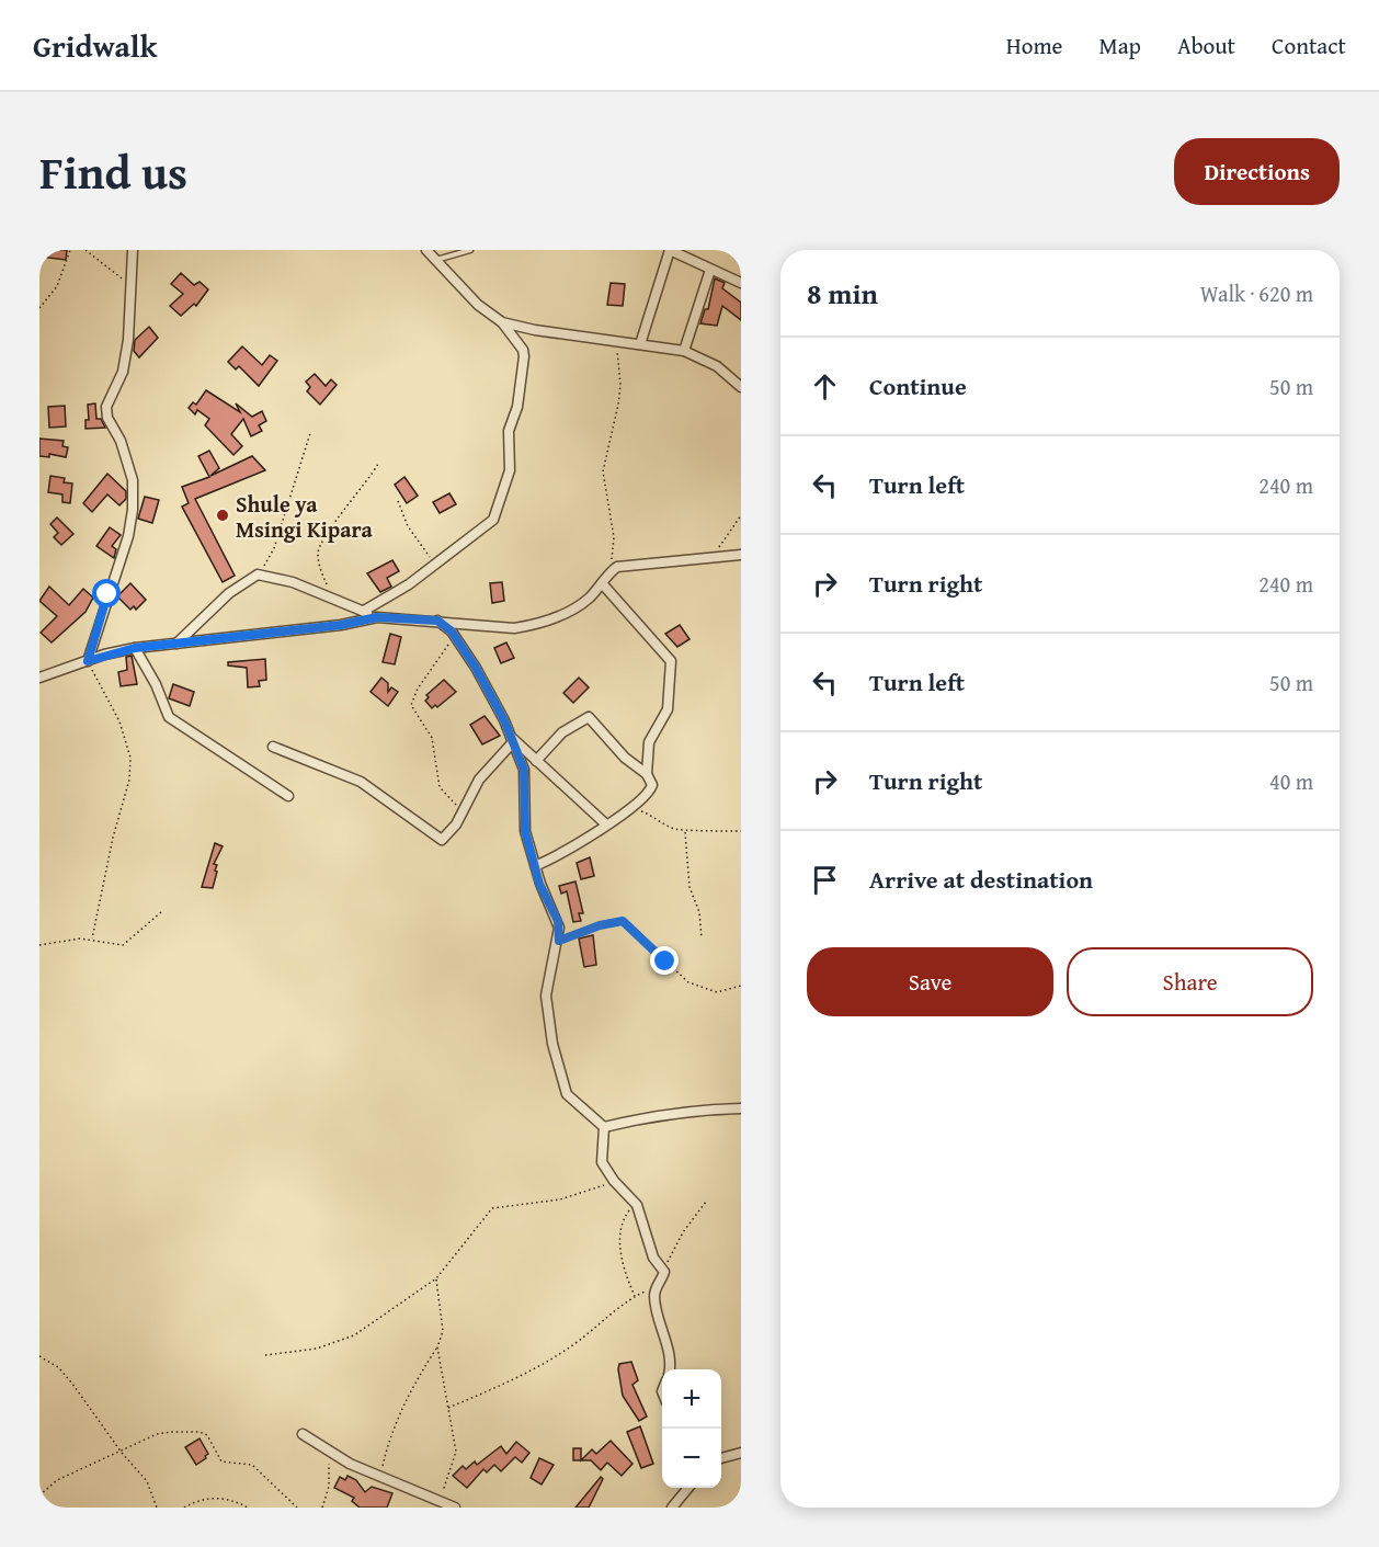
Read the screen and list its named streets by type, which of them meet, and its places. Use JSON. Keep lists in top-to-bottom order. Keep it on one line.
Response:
{"places":["Shule ya Msingi Kipara"],"page":{"header":"Gridwalk","nav":["Home","Map","About","Contact"],"title":"Find us","buttons":["Directions",["Save","Share"]],"heading":["8 min","Walk · 620 m"],"list":[["Continue","50 m"],["Turn left","240 m"],["Turn right","240 m"],["Turn left","50 m"],["Turn right","40 m"],"Arrive at destination"],"map_buttons":["+","−"]}}
